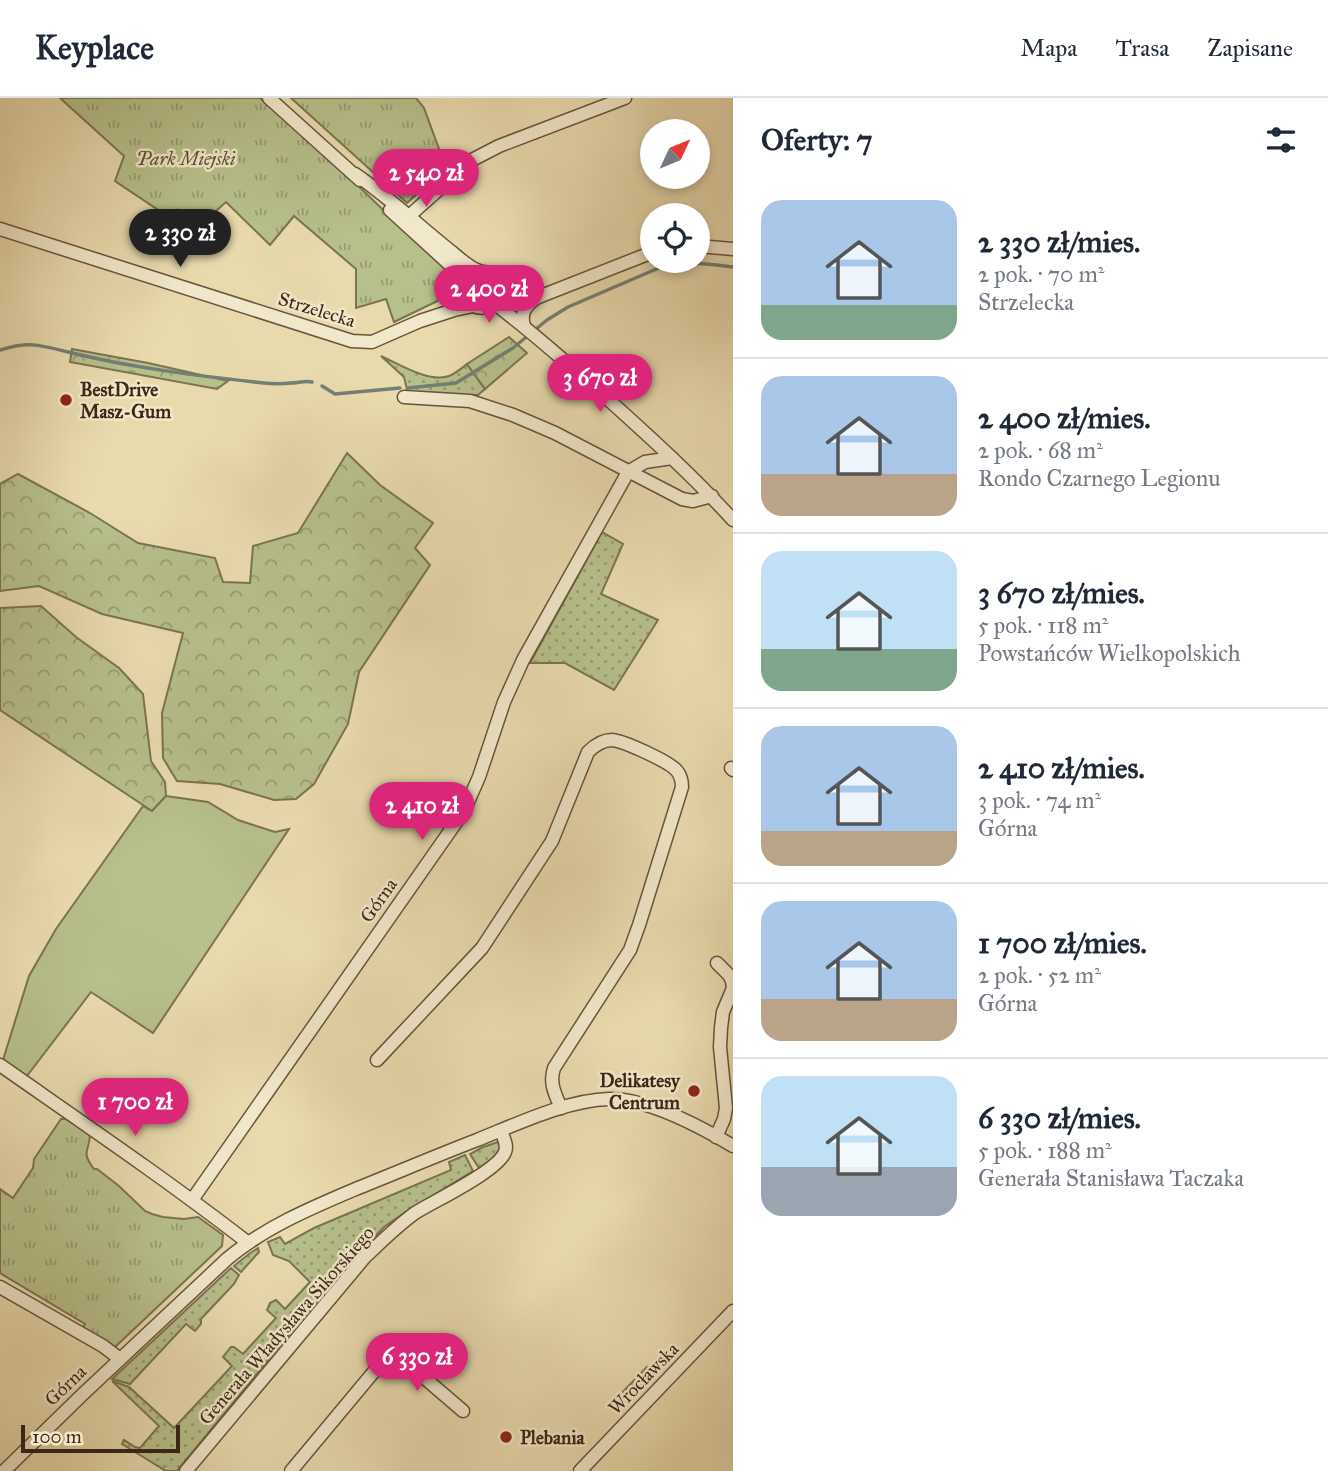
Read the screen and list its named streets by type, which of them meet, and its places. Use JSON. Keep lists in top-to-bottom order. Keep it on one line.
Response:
{"streets":{"street":["Strzelecka","Górna","Generała Władysława Sikorskiego","Wrocławska"]},"parks":["Park Miejski"],"places":["BestDrive Masz-Gum","Delikatesy Centrum","Plebania"],"scale_bar":"100 m","north":"top right","page":{"header":"Keyplace","nav":["Mapa","Trasa","Zapisane"],"heading":"Oferty: 7","price":["2 540 zł","2 330 zł","2 400 zł","3 670 zł","2 410 zł","1 700 zł","6 330 zł"],"list":[{"name":"2 330 zł/mies.","note":"2 pok. · 70 m² · Strzelecka"},{"name":"2 400 zł/mies.","note":"2 pok. · 68 m² · Rondo Czarnego Legionu"},{"name":"3 670 zł/mies.","note":"5 pok. · 118 m² · Powstańców Wielkopolskich"},{"name":"2 410 zł/mies.","note":"3 pok. · 74 m² · Górna"},{"name":"1 700 zł/mies.","note":"2 pok. · 52 m² · Górna"},{"name":"6 330 zł/mies.","note":"5 pok. · 188 m² · Generała Stanisława Taczaka"}],"scale":"100 m"}}
